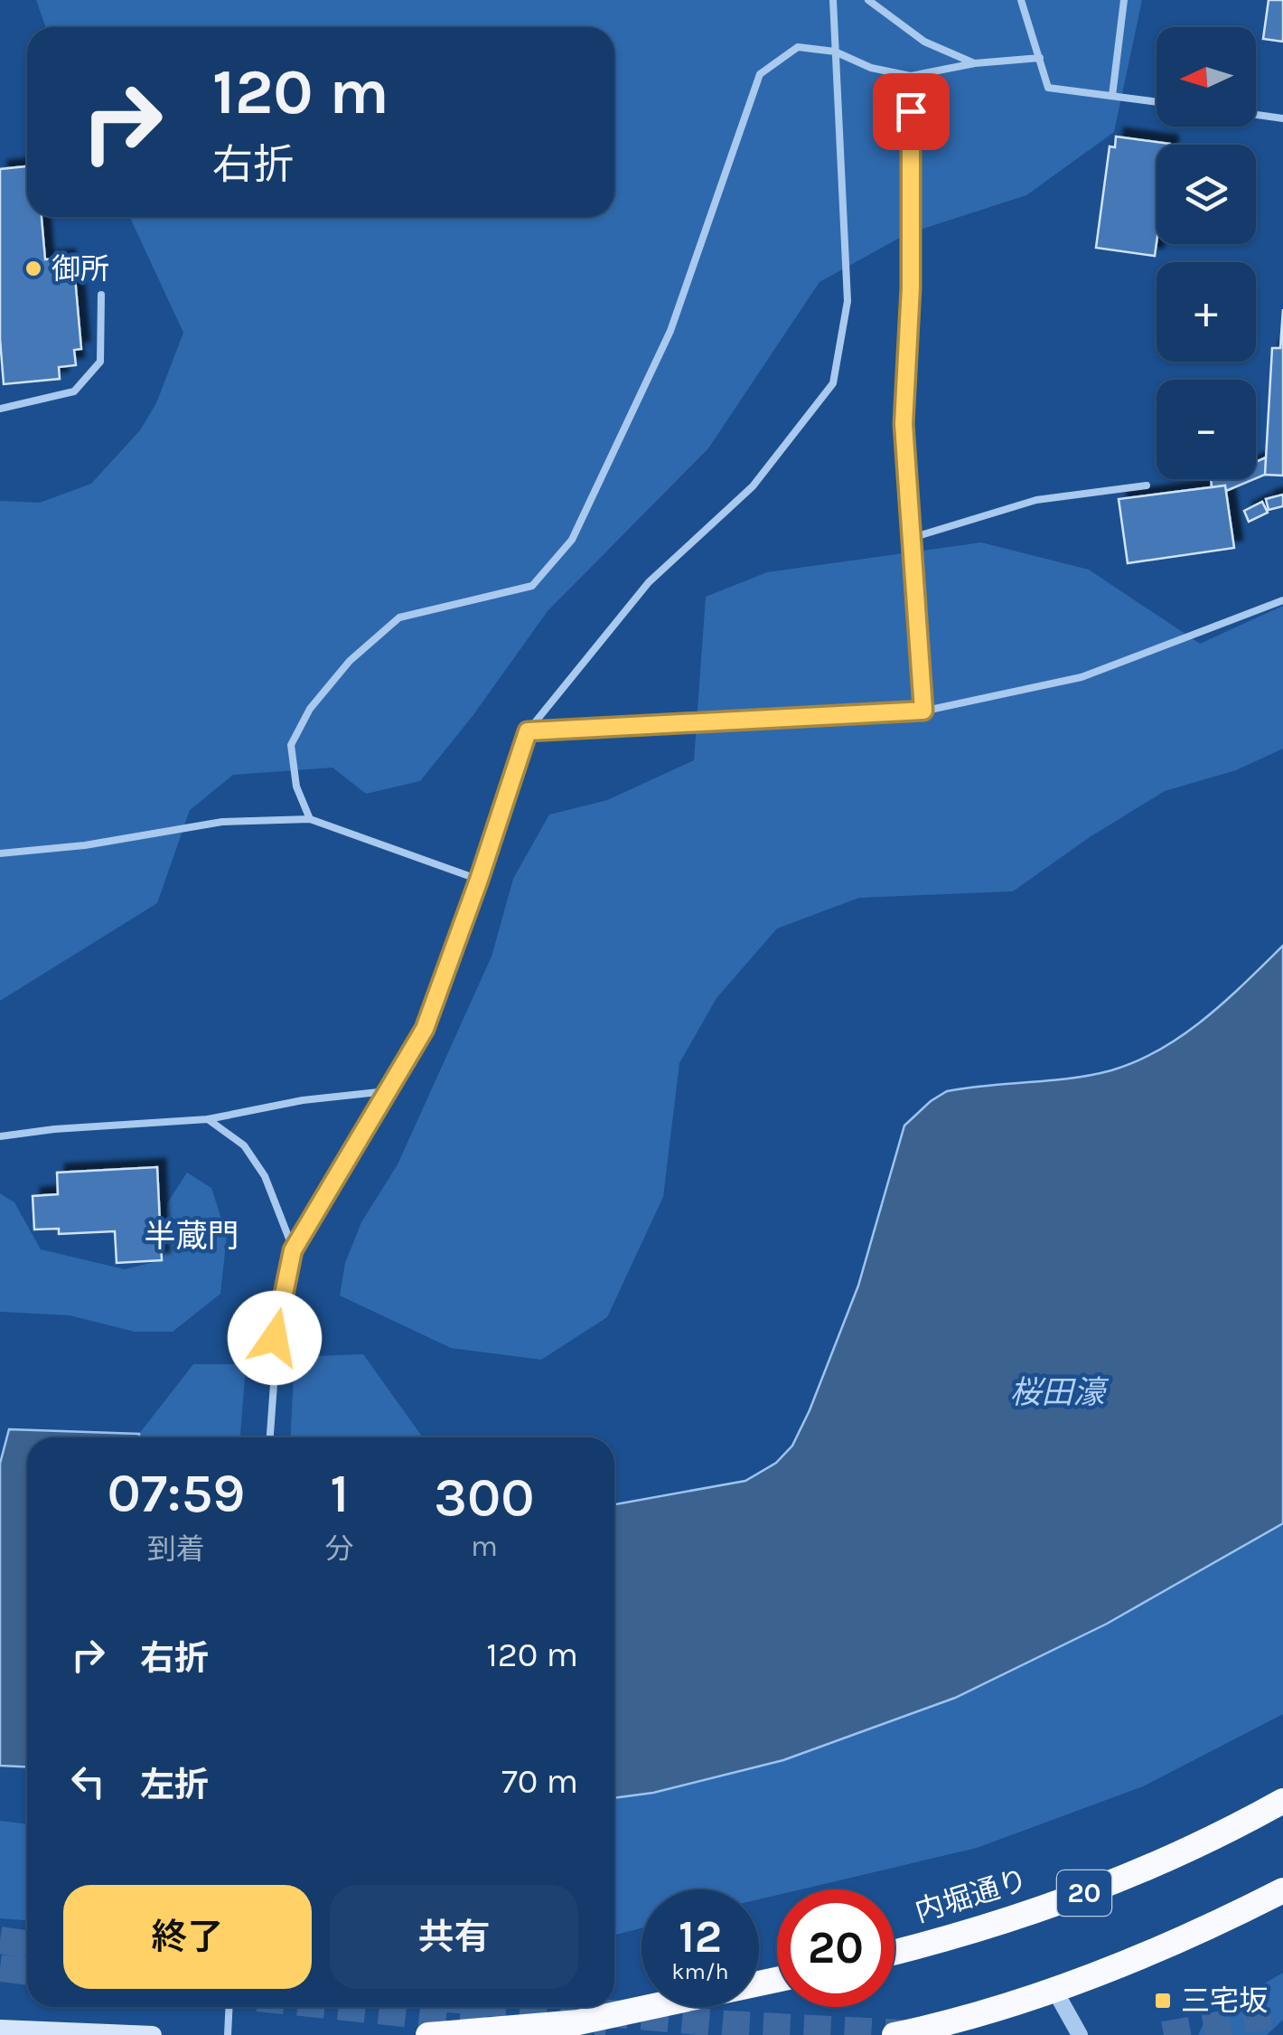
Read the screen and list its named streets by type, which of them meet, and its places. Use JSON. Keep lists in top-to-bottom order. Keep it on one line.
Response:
{"streets":{"highway":["20","内堀通り"]},"districts":["半蔵門"],"water":["桜田濠"],"places":{"other":["御所"],"transit":["三宅坂"]},"north":"left","page":{"map_buttons":["+","−"],"turn":["120 m","右折"],"eta":["07:59","到着","1","分","300","m"],"list":[{"name":"右折","value":"120 m"},{"name":"左折","value":"70 m"}],"buttons":["終了","共有"],"speed":"12 km/h","limit":"20"}}
